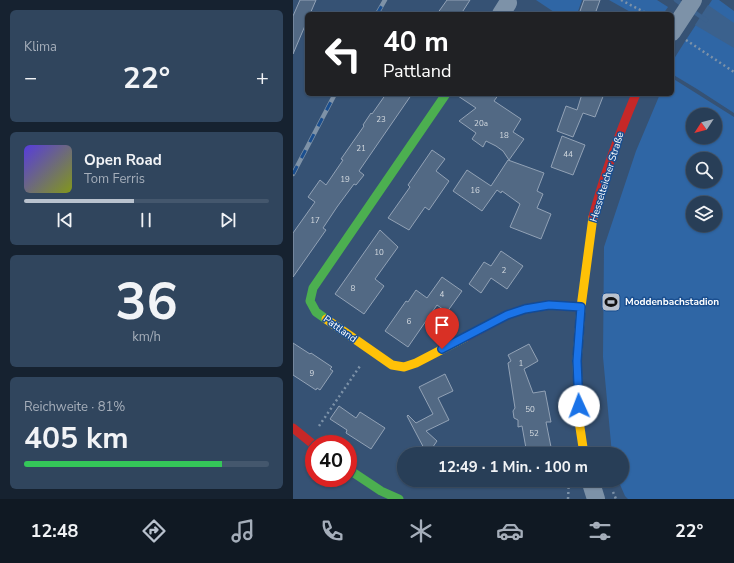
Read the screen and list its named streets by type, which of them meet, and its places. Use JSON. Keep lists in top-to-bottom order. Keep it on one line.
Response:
{"streets":{"street":["Hesselteicher Straße","Pattland"]},"crossings":[["Hesselteicher Straße","Pattland"]],"places":{"sports":["Moddenbachstadion"]},"house_numbers":["23","20a","18","21","44","19","16","17","10","2","8","4","6","1","9","50","52"],"north":"bottom left","page":{"tile":["Klima",["36","km/h"],["Reichweite · 81%","405 km"]],"turn":["40 m","Pattland"],"heat":["−","22°","+"],"song":["Open Road","Tom Ferris"],"limit":"40","trip":"12:49 · 1 Min. · 100 m","tabs":["12:48","22°"]}}
